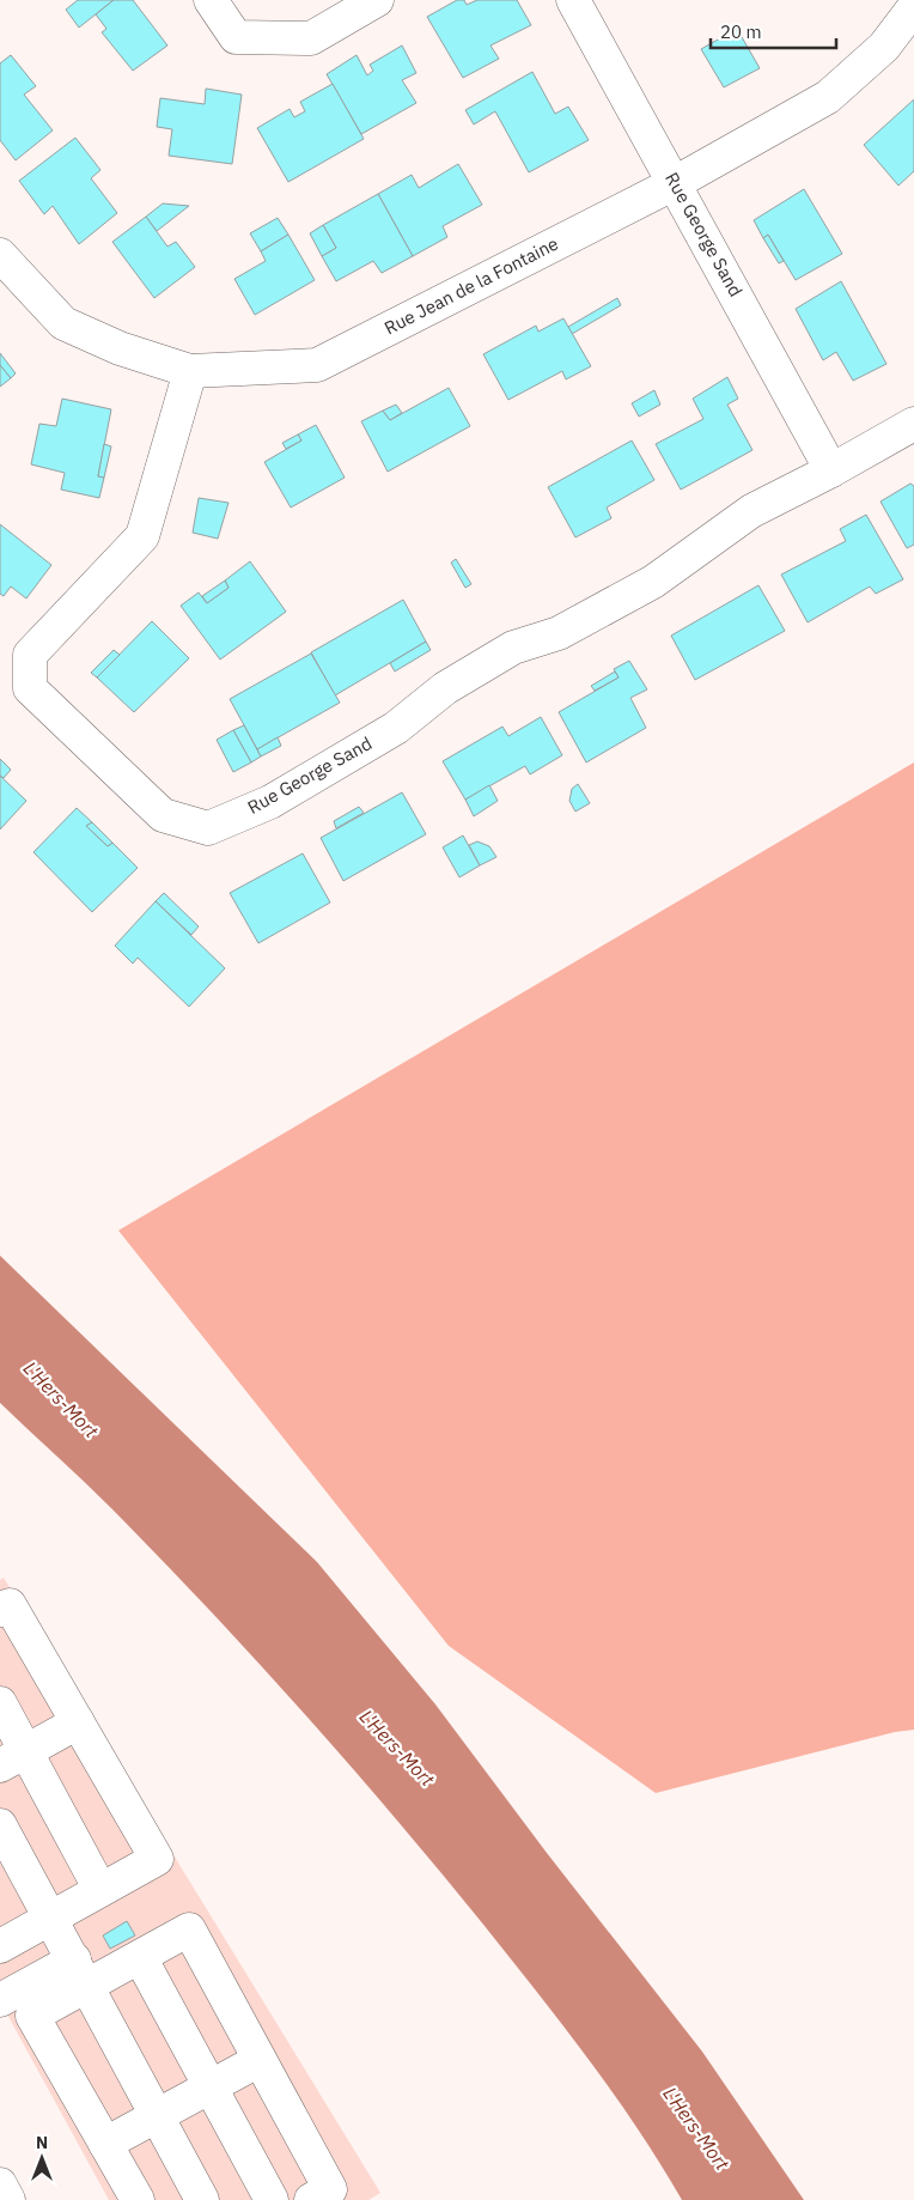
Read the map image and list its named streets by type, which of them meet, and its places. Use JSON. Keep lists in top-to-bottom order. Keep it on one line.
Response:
{"streets":{"street":["Rue George Sand","Rue Jean de la Fontaine"]},"crossings":[["Rue George Sand","Rue Jean de la Fontaine"]],"water":["L'Hers-Mort"],"scale_bar":"20 m","north":"top"}
